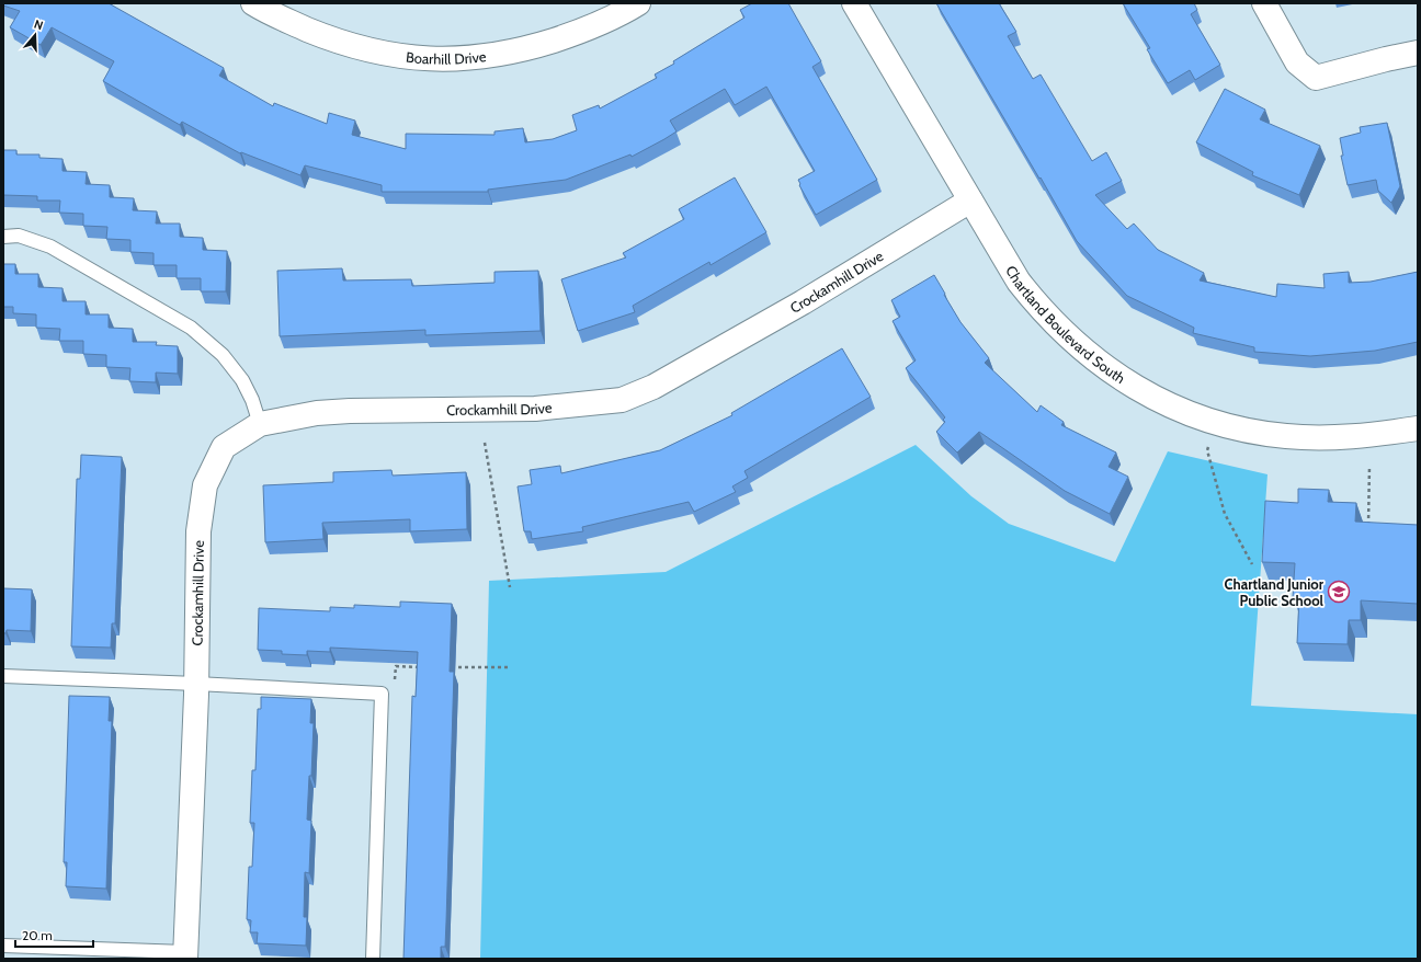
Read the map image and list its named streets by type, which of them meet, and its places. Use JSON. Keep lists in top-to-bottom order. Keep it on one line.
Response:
{"streets":{"street":["Boarhill Drive","Crockamhill Drive","Chartland Boulevard South"]},"crossings":[["Crockamhill Drive","Chartland Boulevard South"]],"places":{"school or university":["Chartland Junior Public School"]},"scale_bar":"20 m","north":"top"}
